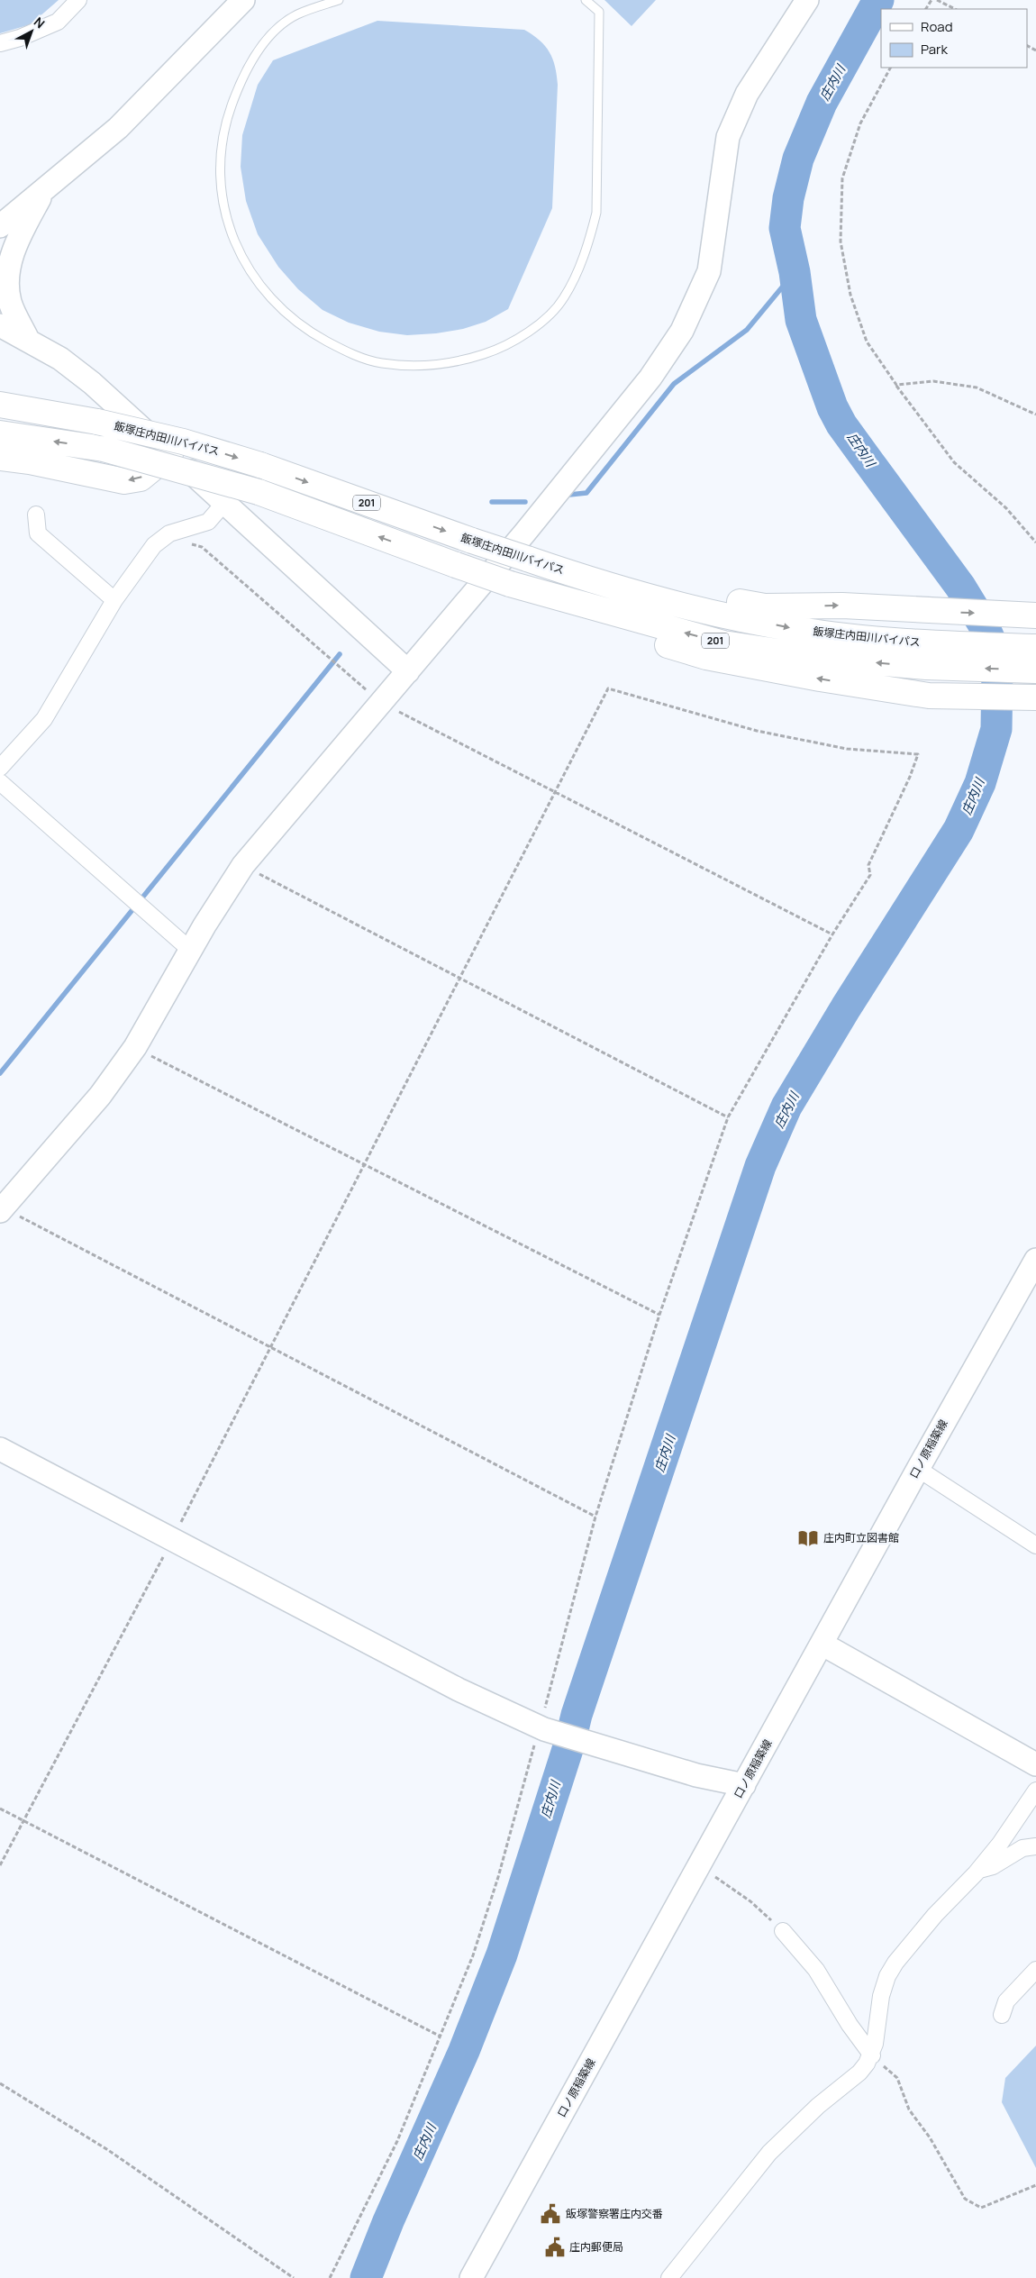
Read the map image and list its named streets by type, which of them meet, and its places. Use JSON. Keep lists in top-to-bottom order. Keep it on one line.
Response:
{"streets":{"highway":["飯塚庄内田川バイパス","201"],"street":["口ノ原稲築線"]},"water":["庄内川"],"places":{"library":["庄内町立図書館"],"public building":["飯塚警察署庄内交番","庄内郵便局"]},"legend":["Road","Park"],"north":"top right"}
